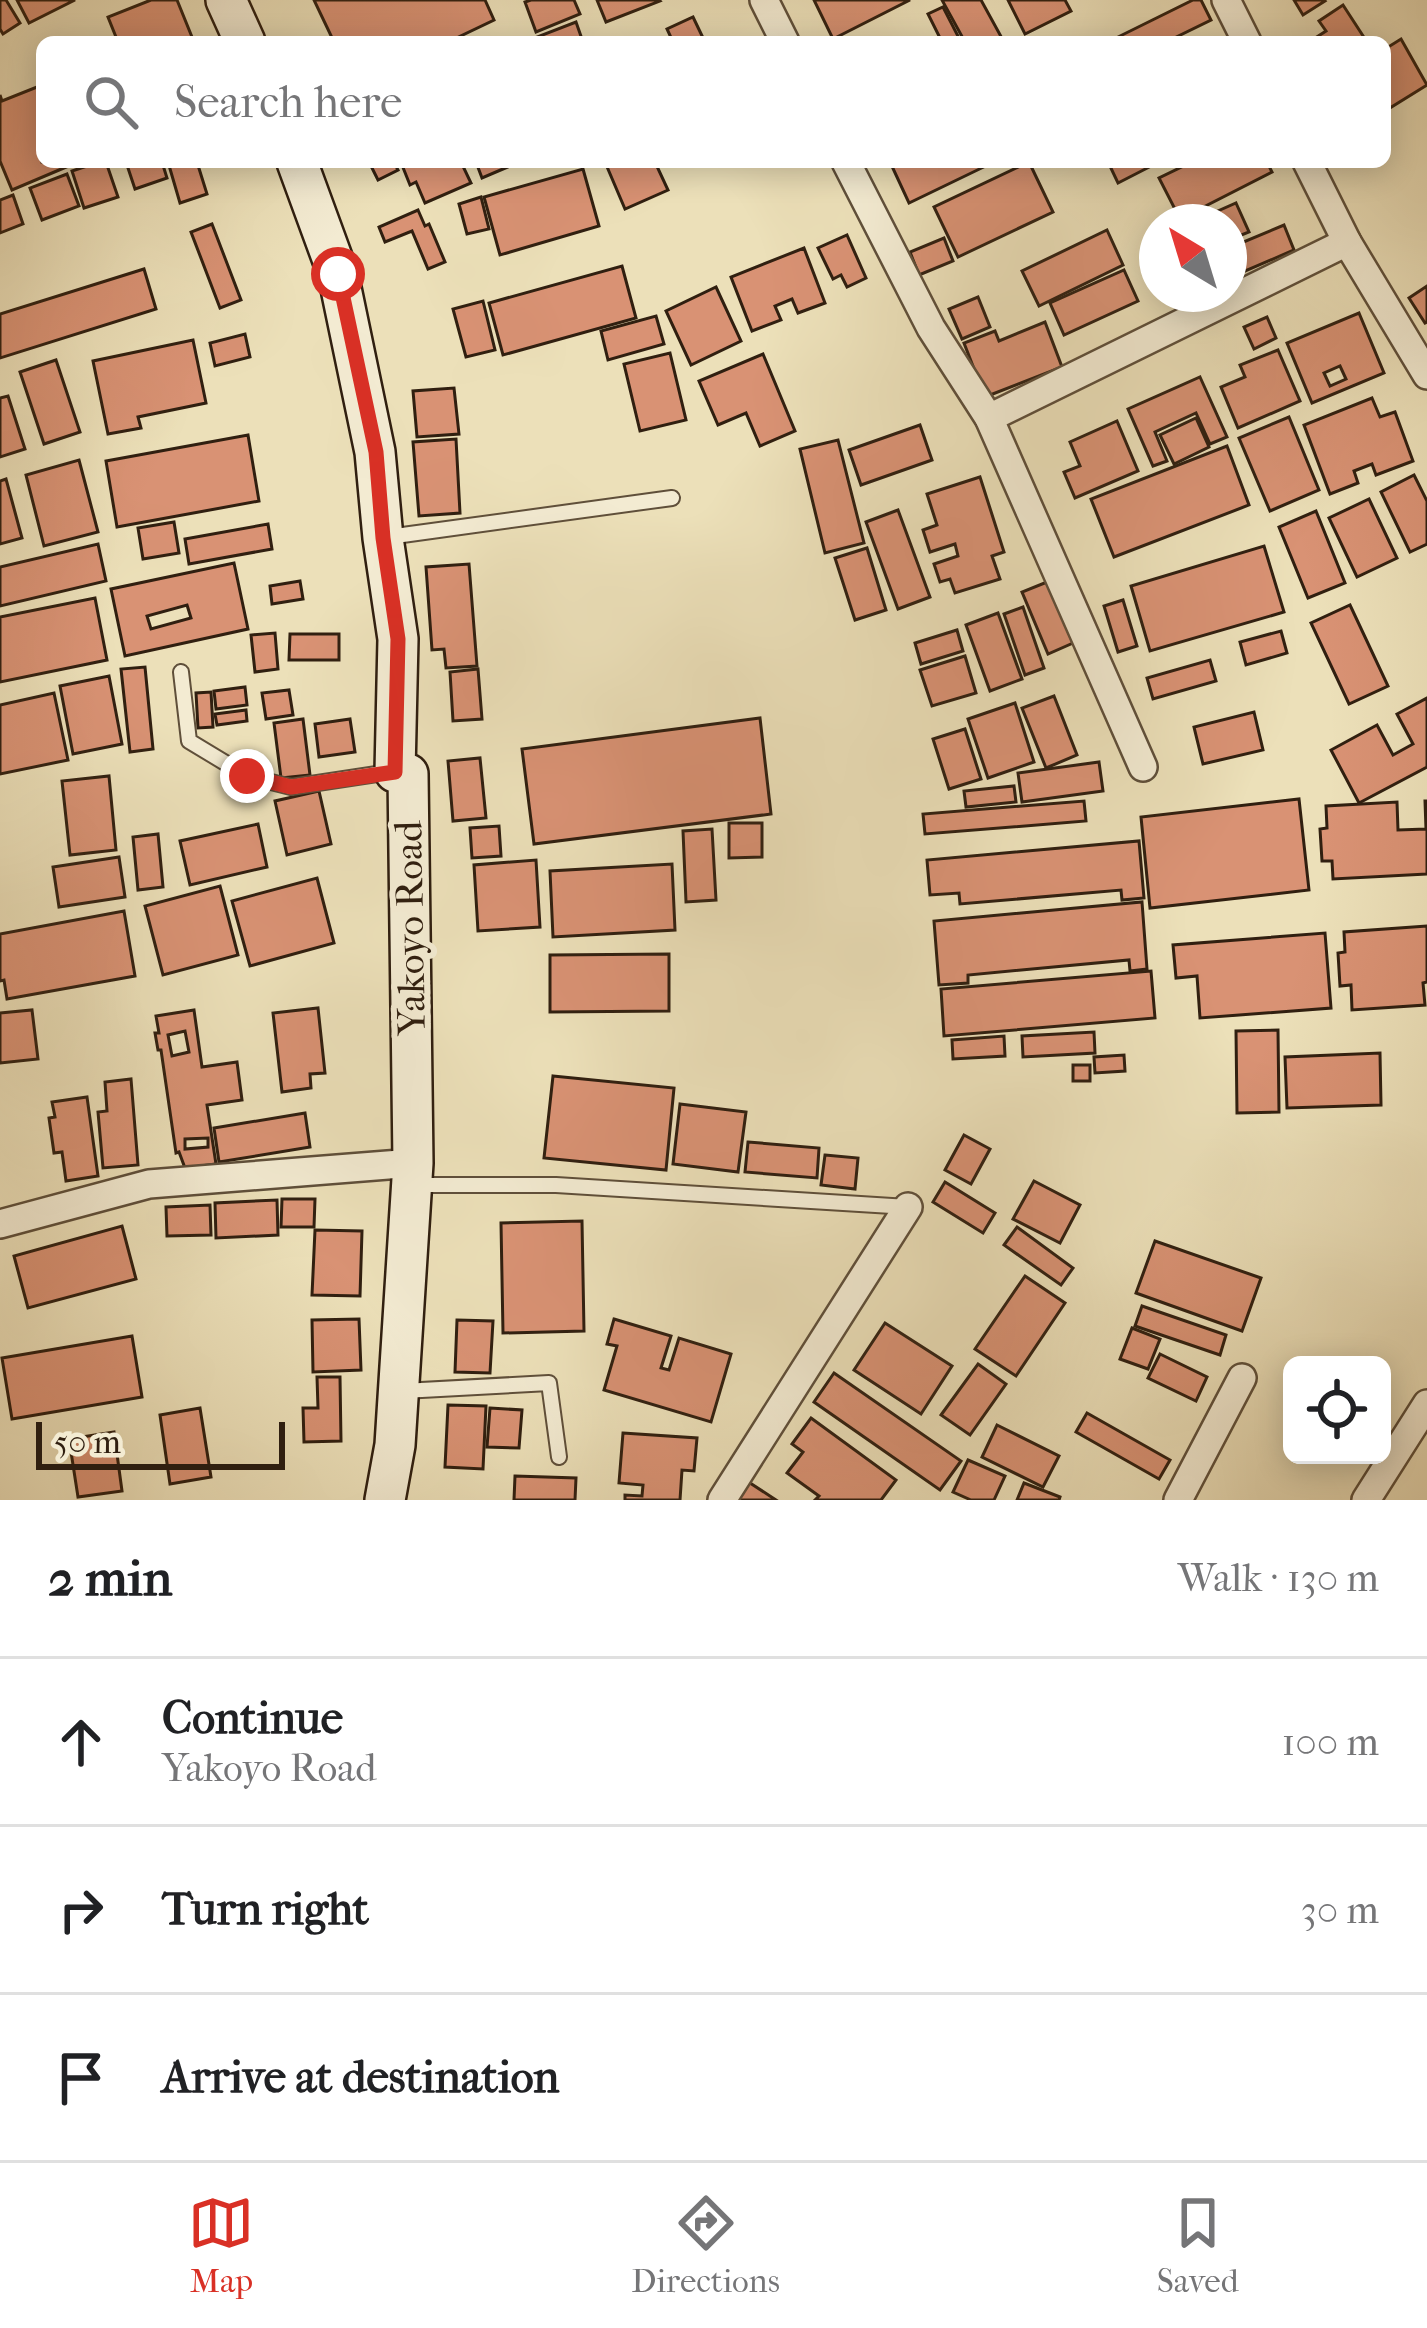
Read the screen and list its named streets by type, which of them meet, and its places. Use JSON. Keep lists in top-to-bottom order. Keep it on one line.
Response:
{"streets":{"main road":["Yakoyo Road"]},"scale_bar":"50 m","north":"top left","page":{"search":"Search here","scale":"50 m","heading":["2 min","Walk · 130 m"],"list":[["Continue","Yakoyo Road","100 m"],["Turn right","30 m"],"Arrive at destination"],"nav":["Map","Directions","Saved"]}}
